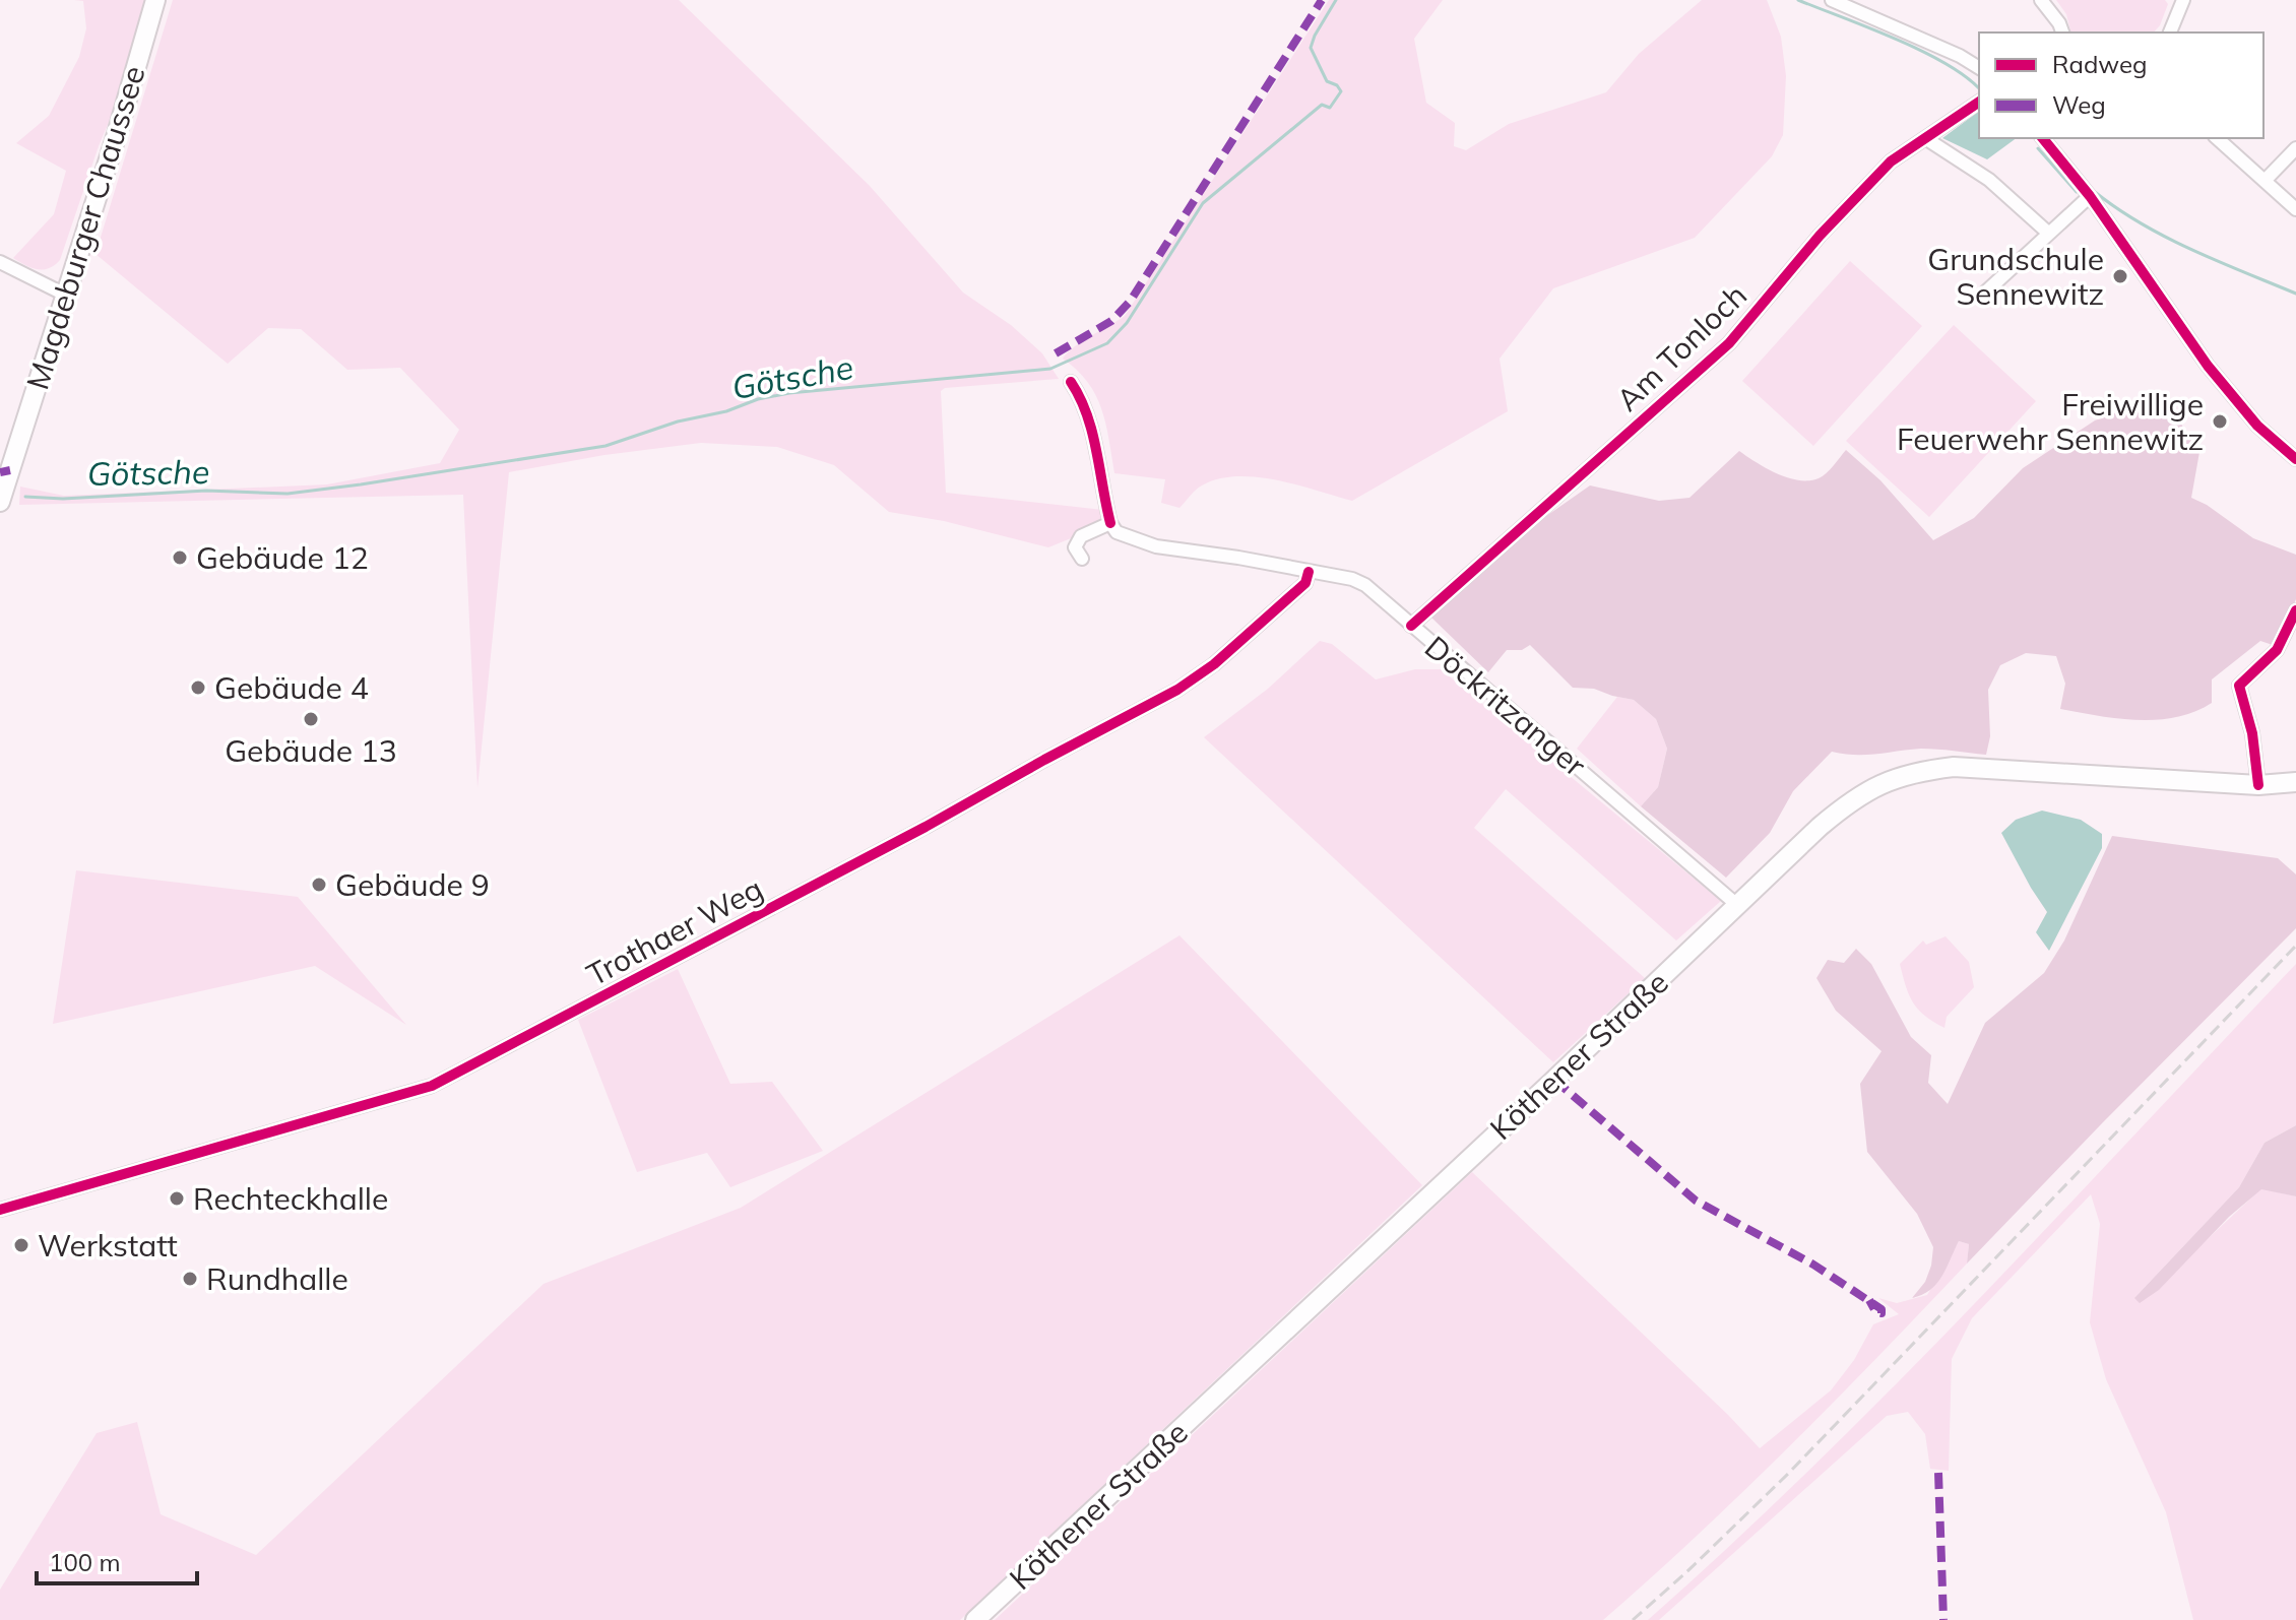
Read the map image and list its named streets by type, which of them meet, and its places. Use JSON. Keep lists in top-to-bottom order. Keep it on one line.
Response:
{"streets":{"main road":["Magdeburger Chaussee","Köthener Straße"],"street":["Am Tonloch","Döckritzanger","Trothaer Weg"]},"crossings":[["Am Tonloch","Döckritzanger"],["Döckritzanger","Trothaer Weg"],["Döckritzanger","Köthener Straße"]],"water":["Götsche"],"places":["Grundschule Sennewitz","Freiwillige Feuerwehr Sennewitz","Gebäude 12","Gebäude 4","Gebäude 13","Gebäude 9","Rechteckhalle","Werkstatt","Rundhalle"],"legend":["Radweg","Weg"],"scale_bar":"100 m"}
